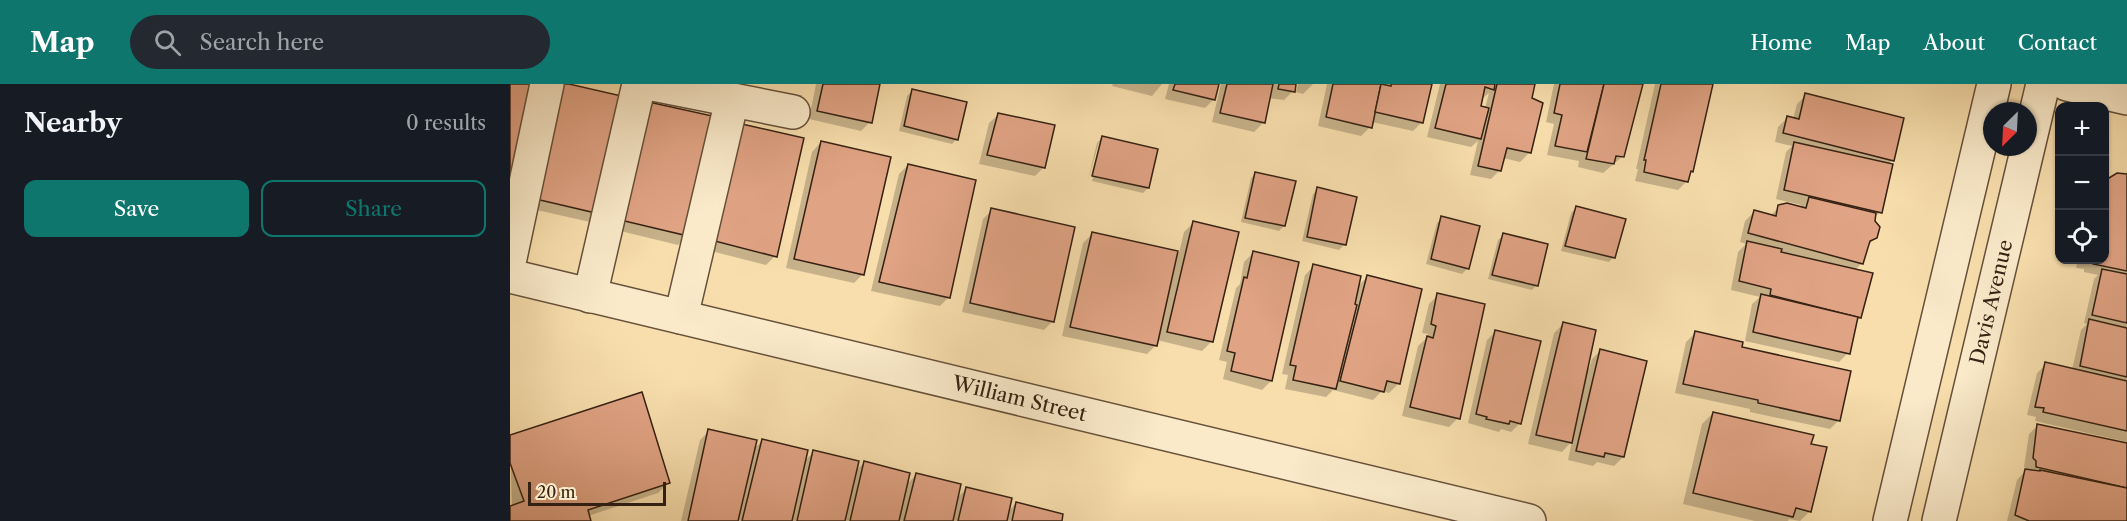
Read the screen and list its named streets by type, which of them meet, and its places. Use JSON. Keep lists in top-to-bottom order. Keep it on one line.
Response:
{"streets":{"street":["Davis Avenue","William Street"]},"scale_bar":"20 m","north":"bottom left","page":{"header":"Map","search":"Search here","nav":["Home","Map","About","Contact"],"heading":["Nearby","0 results"],"map_buttons":["+","−"],"buttons":["Save","Share"],"scale":"20 m"}}
